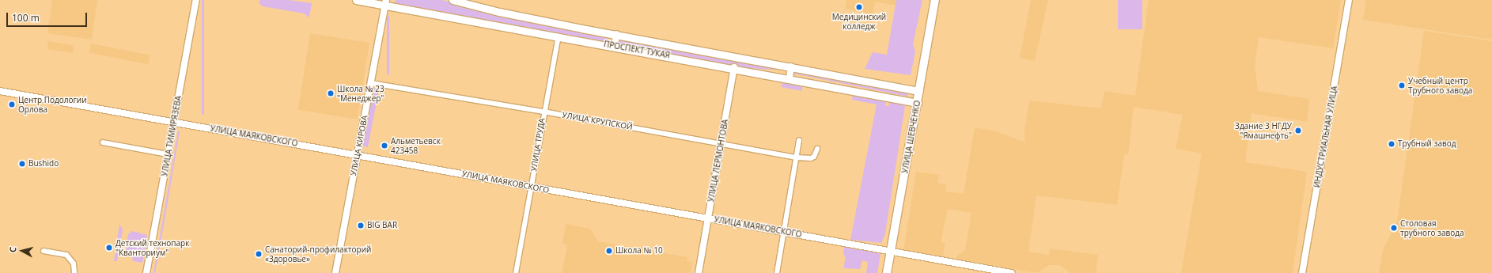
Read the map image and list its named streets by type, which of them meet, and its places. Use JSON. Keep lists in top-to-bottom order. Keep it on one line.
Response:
{"streets":{"main road":["ПРОСПЕКТ ТУКАЯ","УЛИЦА ШЕВЧЕНКО"],"street":["УЛИЦА КРУПСКОЙ","УЛИЦА ТИМИРЯЗЕВА","УЛИЦА МАЯКОВСКОГО","ИНДУСТРИАЛЬНАЯ УЛИЦА","УЛИЦА ТРУДА","УЛИЦА КИРОВА","УЛИЦА ЛЕРМОНТОВА"]},"crossings":[["ПРОСПЕКТ ТУКАЯ","УЛИЦА ШЕВЧЕНКО"],["ПРОСПЕКТ ТУКАЯ","УЛИЦА ТРУДА"],["ПРОСПЕКТ ТУКАЯ","УЛИЦА КИРОВА"],["ПРОСПЕКТ ТУКАЯ","УЛИЦА ЛЕРМОНТОВА"],["УЛИЦА КРУПСКОЙ","УЛИЦА ТРУДА"],["УЛИЦА КРУПСКОЙ","УЛИЦА КИРОВА"],["УЛИЦА КРУПСКОЙ","УЛИЦА ЛЕРМОНТОВА"],["УЛИЦА ТИМИРЯЗЕВА","УЛИЦА МАЯКОВСКОГО"],["УЛИЦА МАЯКОВСКОГО","УЛИЦА ШЕВЧЕНКО"],["УЛИЦА МАЯКОВСКОГО","УЛИЦА ТРУДА"],["УЛИЦА МАЯКОВСКОГО","УЛИЦА КИРОВА"],["УЛИЦА МАЯКОВСКОГО","УЛИЦА ЛЕРМОНТОВА"]],"places":["Медицинский колледж","Учебный центр Трубного завода","Школа № 23 \"Менеджер\"","Центр Подологии Орлова","Здание 3 НГДУ \"Ямашнефть\"","Трубный завод","Альметьевск 423458","Bushido","BIG BAR","Столовая трубного завода","Детский технопарк \"Кванториум\"","Школа № 10","Санаторий-профилакторий «Здоровье»"],"scale_bar":"100 m","north":"left"}
